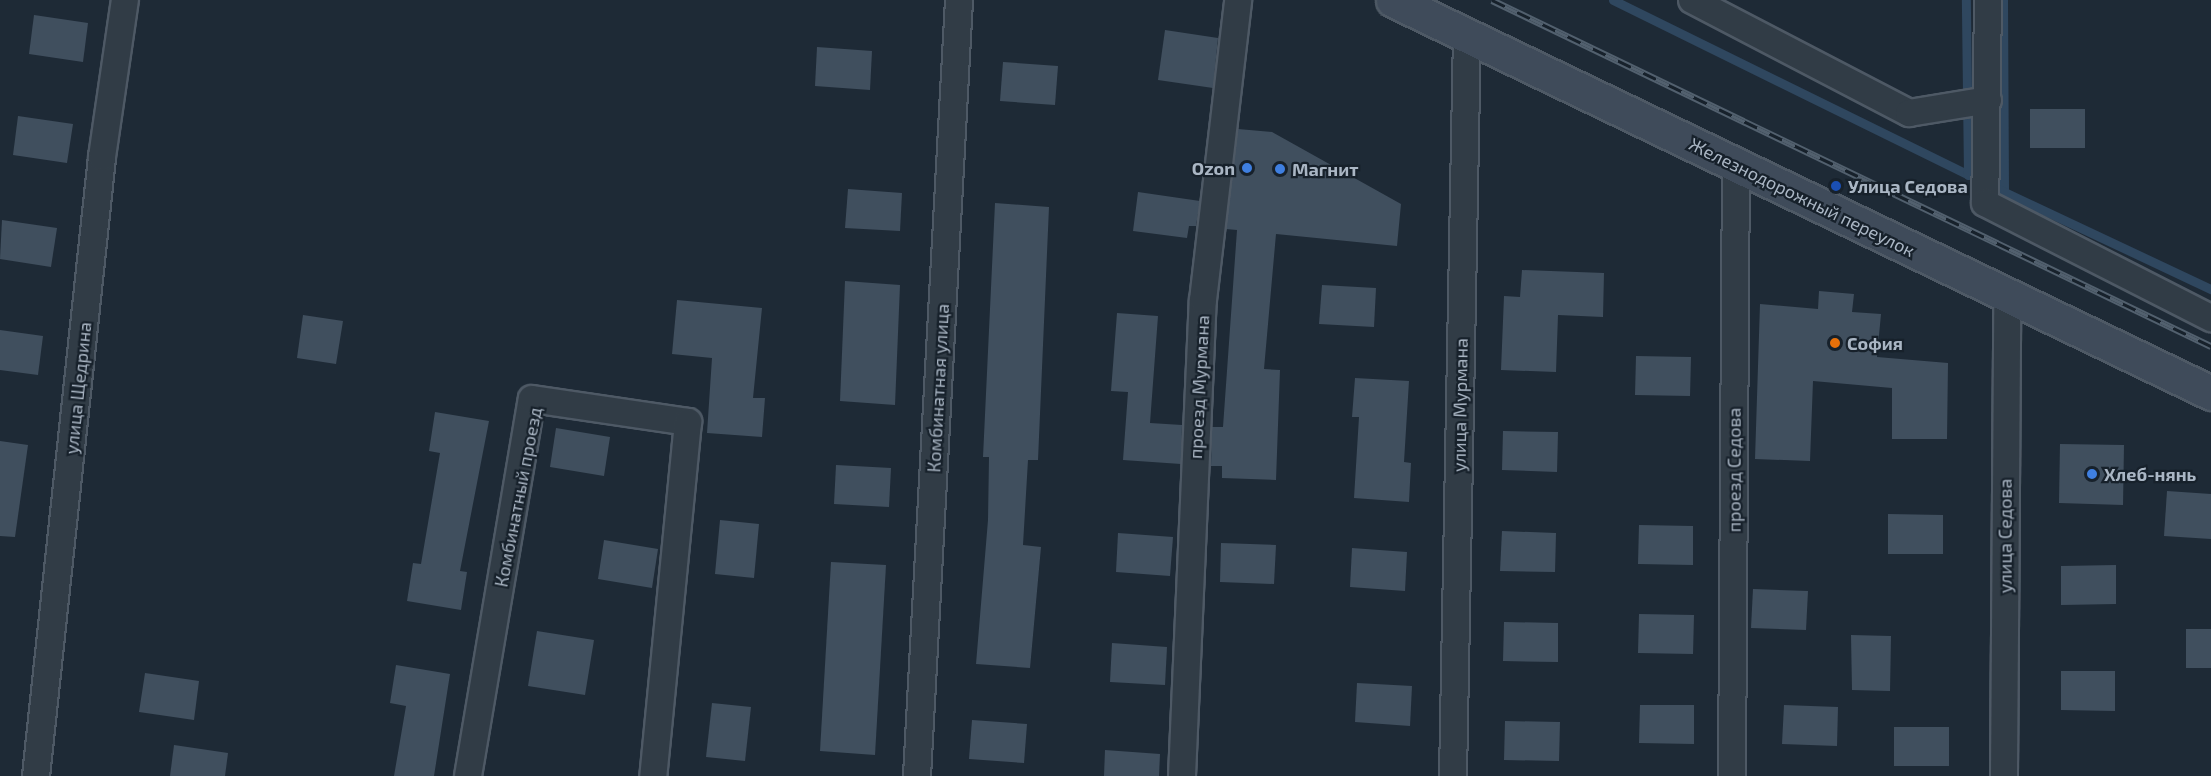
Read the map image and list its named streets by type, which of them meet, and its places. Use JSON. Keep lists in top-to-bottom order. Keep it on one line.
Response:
{"streets":{"street":["Железнодорожный переулок","проезд Мурмана","улица Щедрина","Комбинатная улица","улица Мурмана","проезд Седова","Комбинатный проезд","улица Седова"]},"crossings":[["Железнодорожный переулок","улица Мурмана"],["Железнодорожный переулок","проезд Седова"],["Железнодорожный переулок","улица Седова"]],"places":["Ozon","Магнит","Улица Седова","София","Хлеб-нянь"]}
